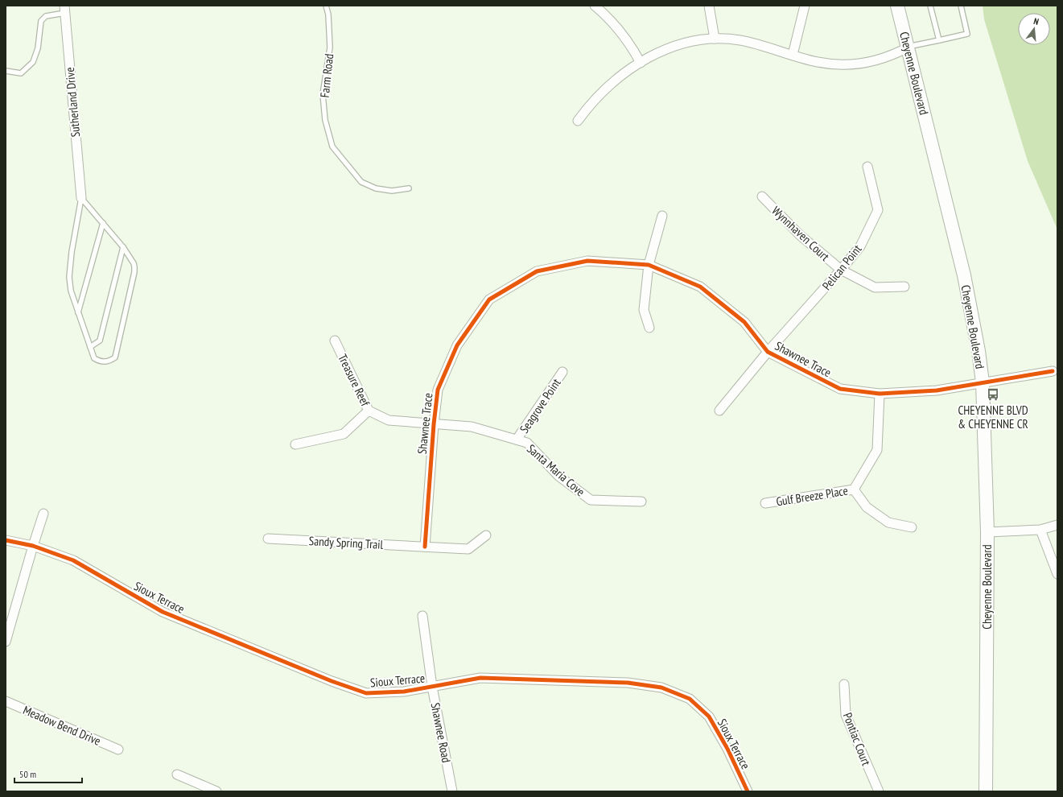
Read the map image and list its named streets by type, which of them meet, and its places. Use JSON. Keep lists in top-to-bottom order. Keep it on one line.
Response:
{"streets":{"street":["Cheyenne Boulevard","Sutherland Drive","Wynnhaven Court","Pelican Point","Shawnee Trace","Treasure Reef","Seagrove Point","Santa Maria Cove","Gulf Breeze Place","Sandy Spring Trail","Sioux Terrace","Meadow Bend Drive","Shawnee Road","Pontiac Court"],"lane":["Farm Road"]},"crossings":[["Cheyenne Boulevard","Shawnee Trace"],["Wynnhaven Court","Pelican Point"],["Pelican Point","Shawnee Trace"],["Shawnee Trace","Treasure Reef"],["Shawnee Trace","Santa Maria Cove"],["Shawnee Trace","Gulf Breeze Place"],["Shawnee Trace","Sandy Spring Trail"],["Treasure Reef","Santa Maria Cove"],["Seagrove Point","Santa Maria Cove"],["Sioux Terrace","Shawnee Road"]],"places":{"bus stop":["CHEYENNE BLVD & CHEYENNE CR"]},"scale_bar":"50 m","north":"top"}
